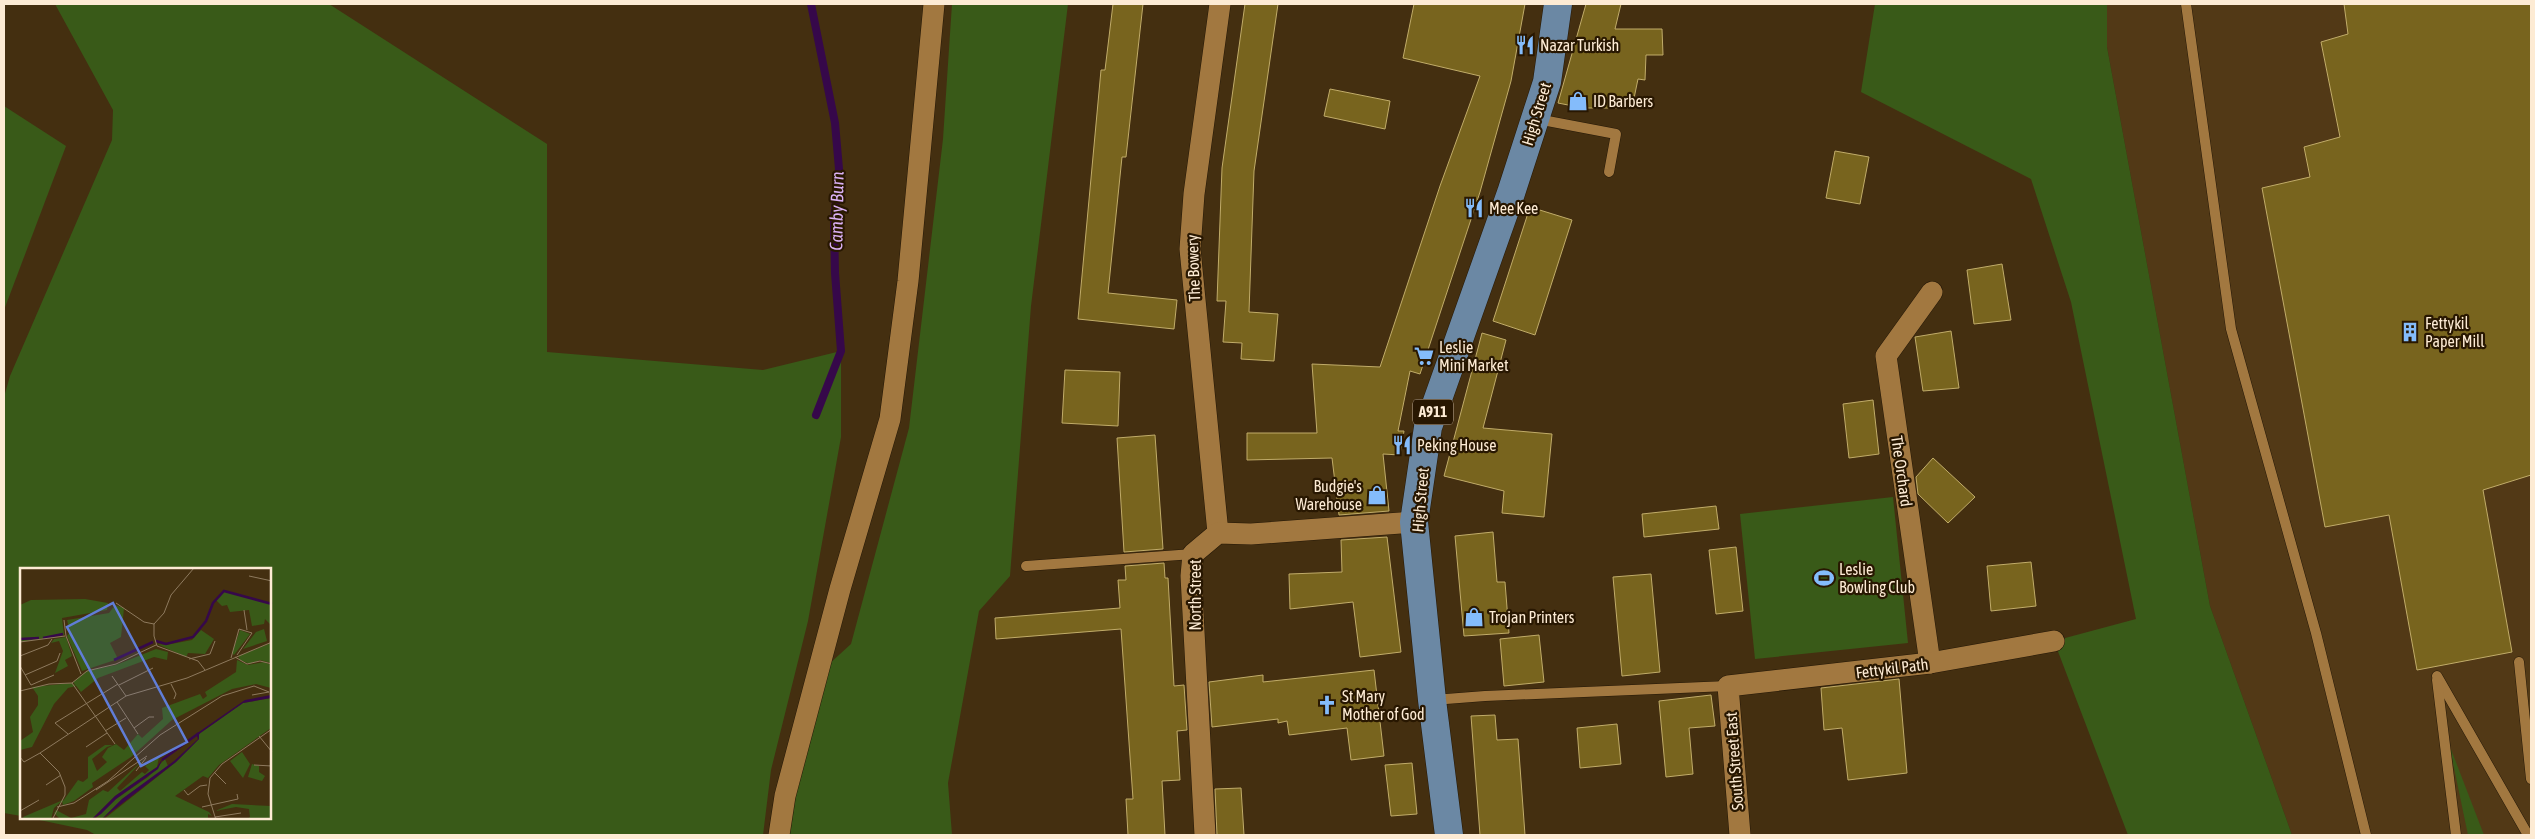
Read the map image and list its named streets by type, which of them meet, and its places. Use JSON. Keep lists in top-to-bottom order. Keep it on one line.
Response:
{"streets":{"main road":["High Street","A911"],"street":["The Bowery","The Orchard","North Street","Fettykil Path","South Street East"]},"crossings":[["The Bowery","North Street"],["The Orchard","Fettykil Path"],["Fettykil Path","South Street East"]],"water":["Camby Burn"],"places":{"restaurant":["Nazar Turkish","Mee Kee","Peking House"],"shop":["ID Barbers","Budgie's Warehouse","Trojan Printers"],"building":["Fettykil Paper Mill"],"supermarket":["Leslie Mini Market"],"sports":["Leslie Bowling Club"],"church":["St Mary Mother of God"]}}
